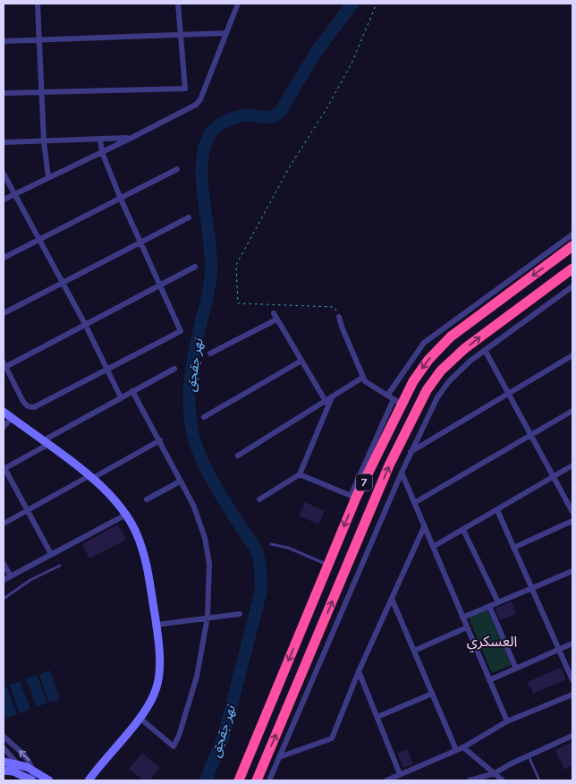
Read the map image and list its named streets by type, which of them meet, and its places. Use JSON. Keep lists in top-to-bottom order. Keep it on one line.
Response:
{"streets":{"highway":["7"]},"districts":["العسكري"],"water":["نهر جقجق"]}
